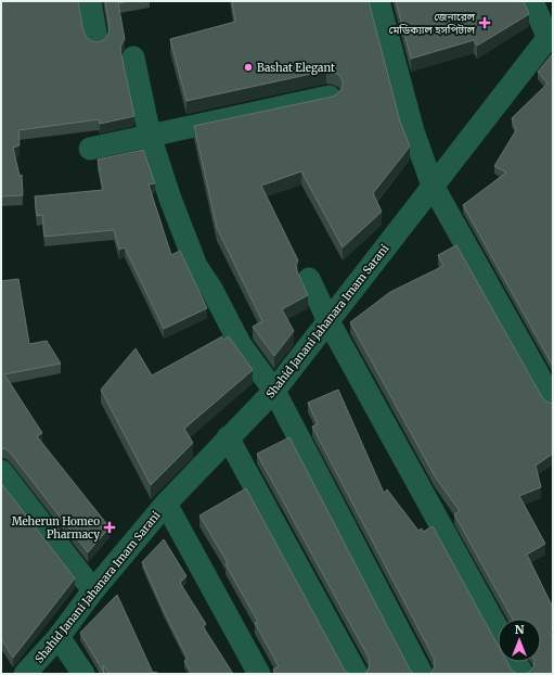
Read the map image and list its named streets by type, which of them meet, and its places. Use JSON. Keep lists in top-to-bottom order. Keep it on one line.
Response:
{"streets":{"street":["Shahid Janani Jahanara Imam Sarani"]},"places":{"health":["জেনারেল মেডিক্যাল হসপিটাল","Meherun Homeo Pharmacy"],"other":["Bashat Elegant"]},"north":"top"}
